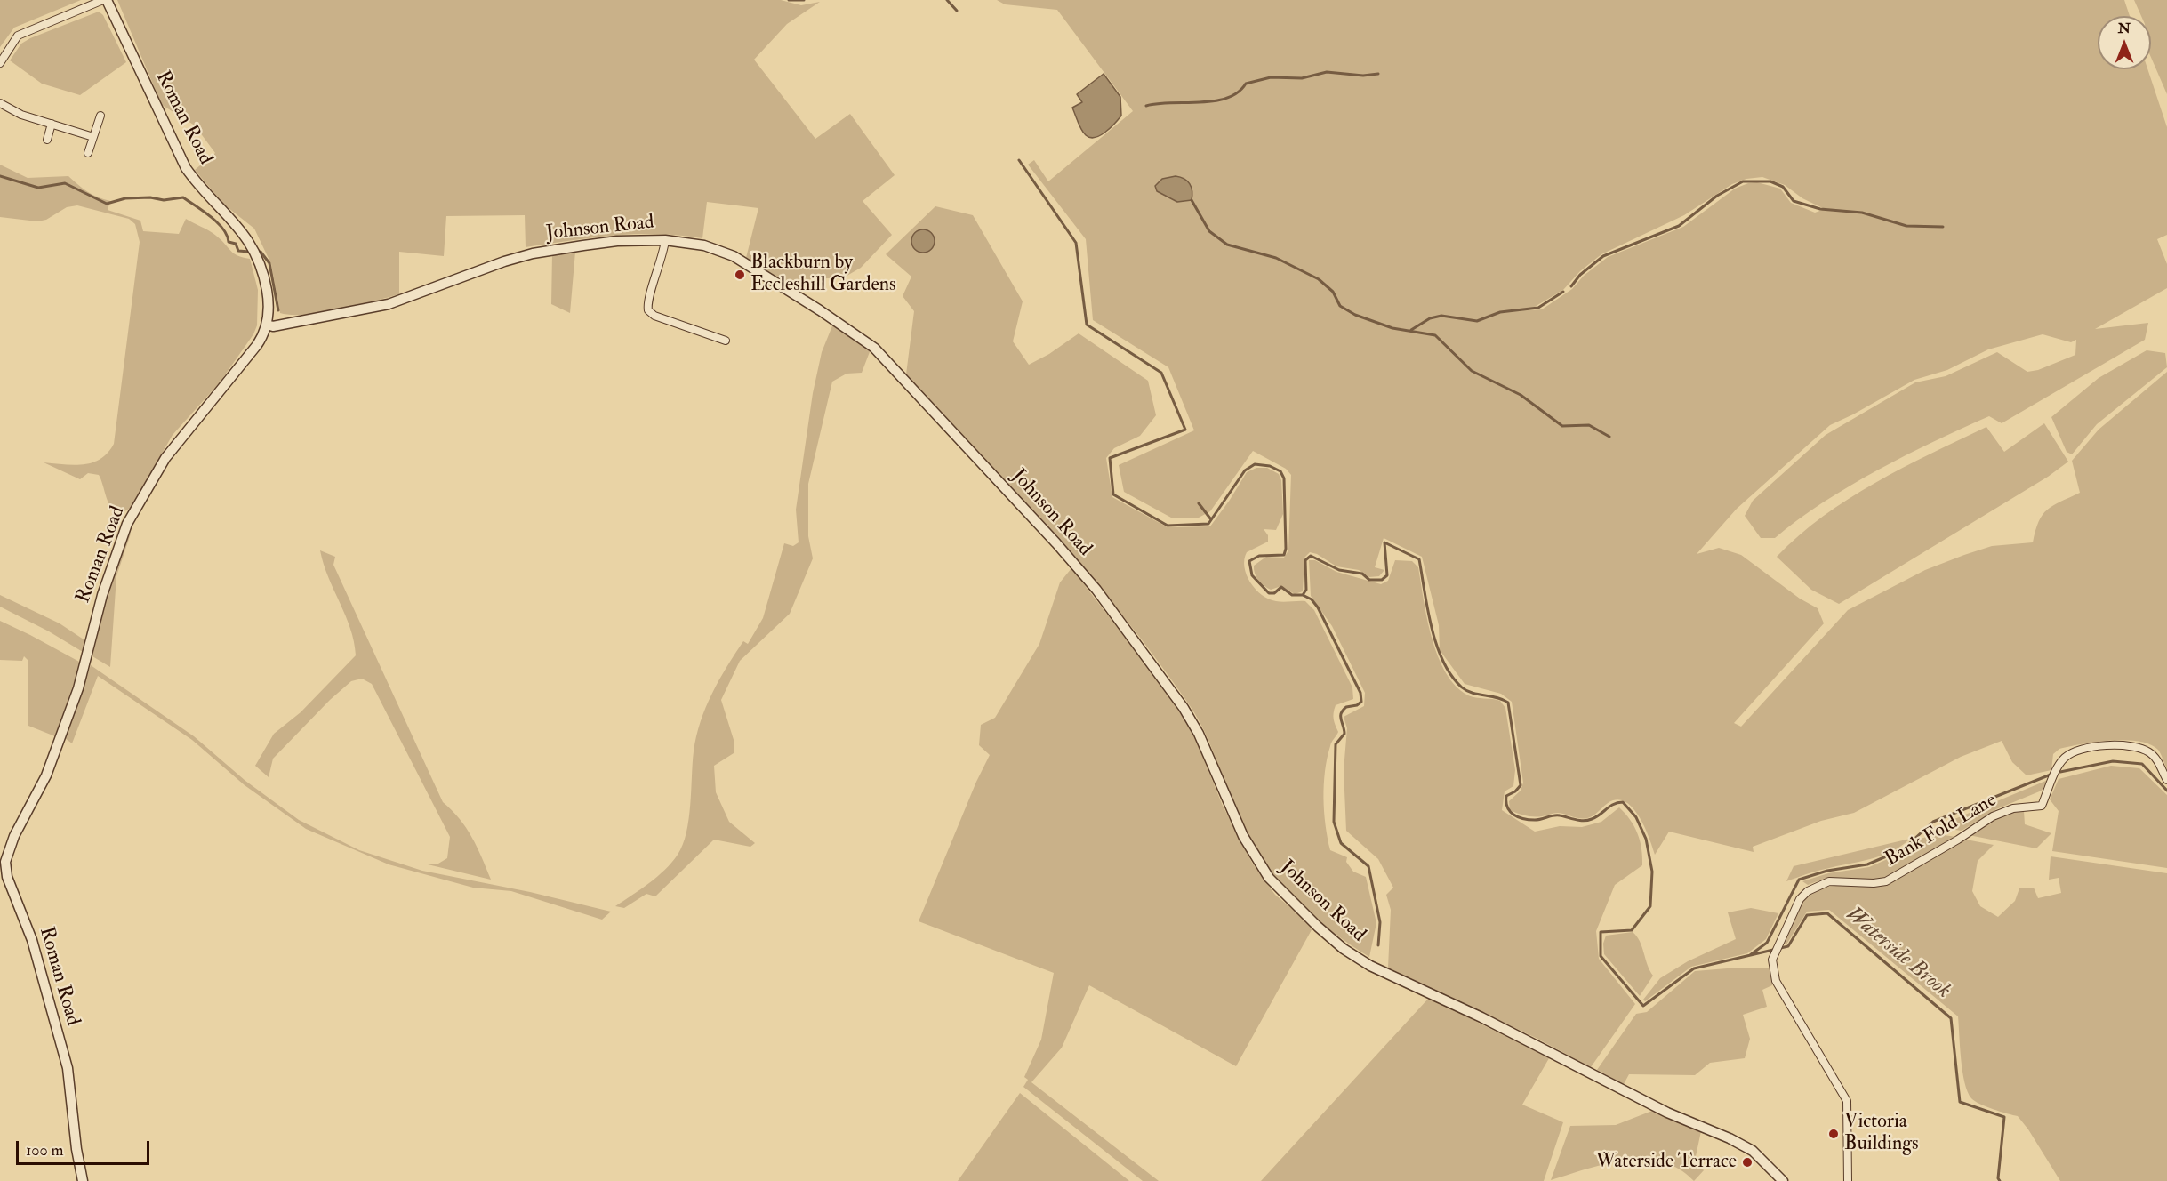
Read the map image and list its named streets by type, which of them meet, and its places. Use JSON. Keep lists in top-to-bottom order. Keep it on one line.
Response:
{"streets":{"street":["Roman Road","Johnson Road","Bank Fold Lane"]},"crossings":[["Roman Road","Johnson Road"]],"water":["Waterside Brook"],"places":["Blackburn by Eccleshill Gardens","Victoria Buildings","Waterside Terrace"],"scale_bar":"100 m","north":"top"}
